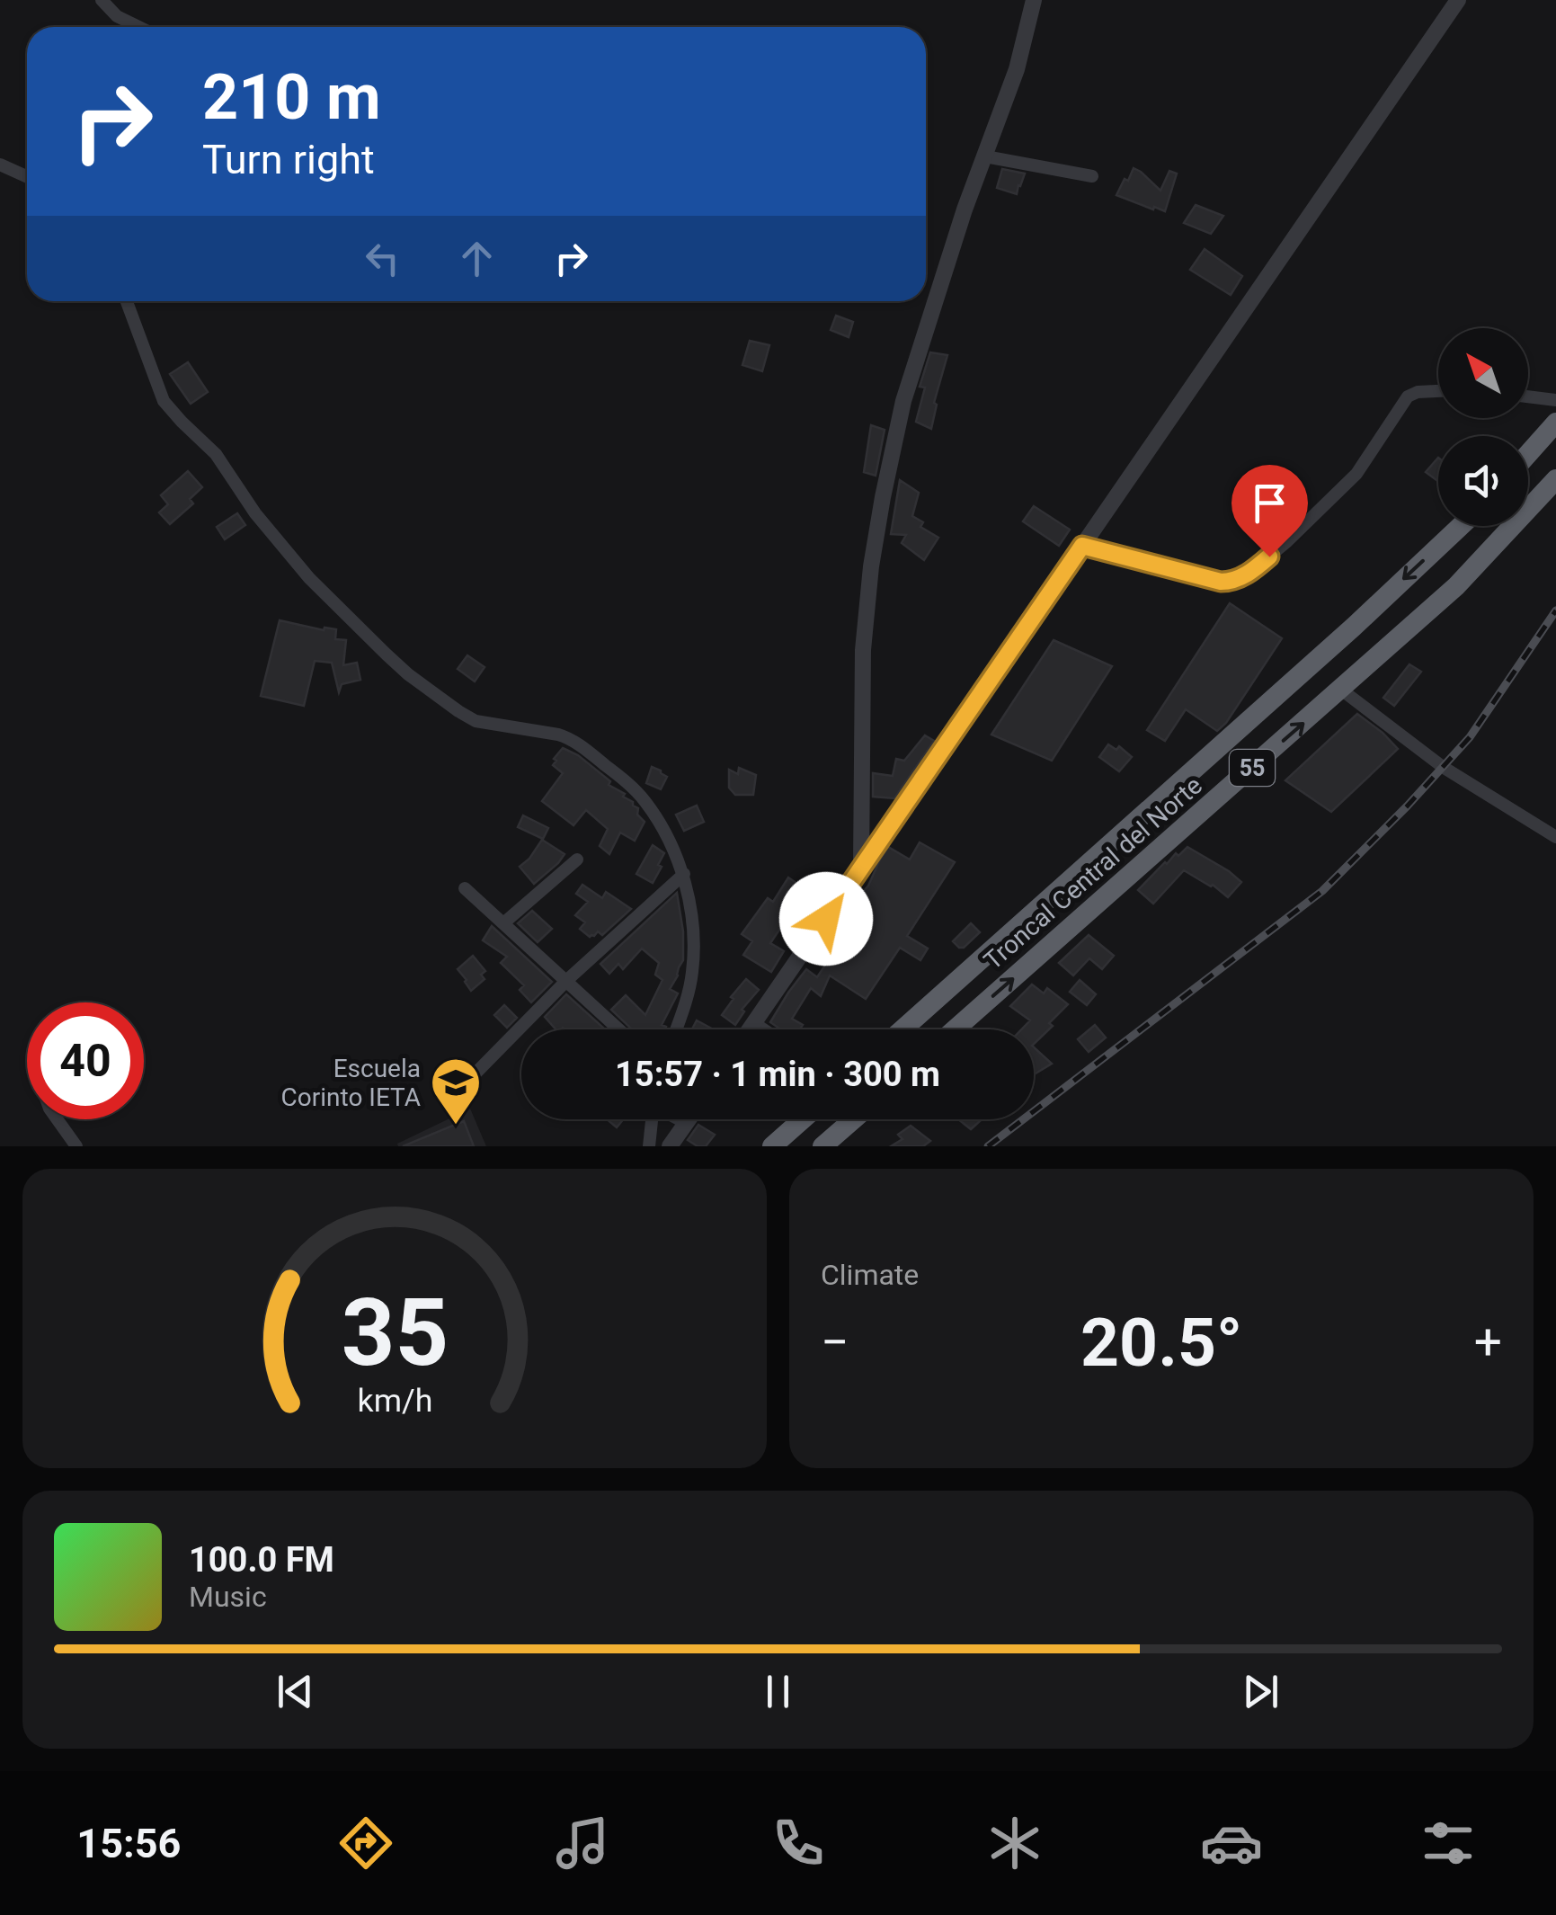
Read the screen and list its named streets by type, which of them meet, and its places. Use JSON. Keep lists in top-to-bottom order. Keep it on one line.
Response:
{"streets":{"highway":["55","Troncal Central del Norte"]},"places":{"school or university":["Escuela Corinto IETA"]},"north":"top left","page":{"turn":["210 m","Turn right"],"limit":"40","trip":"15:57 · 1 min · 300 m","tile":"Climate","heat":["−","20.5°","+"],"song":["100.0 FM","Music"],"tabs":"15:56","gauge":["35","km/h"]}}
